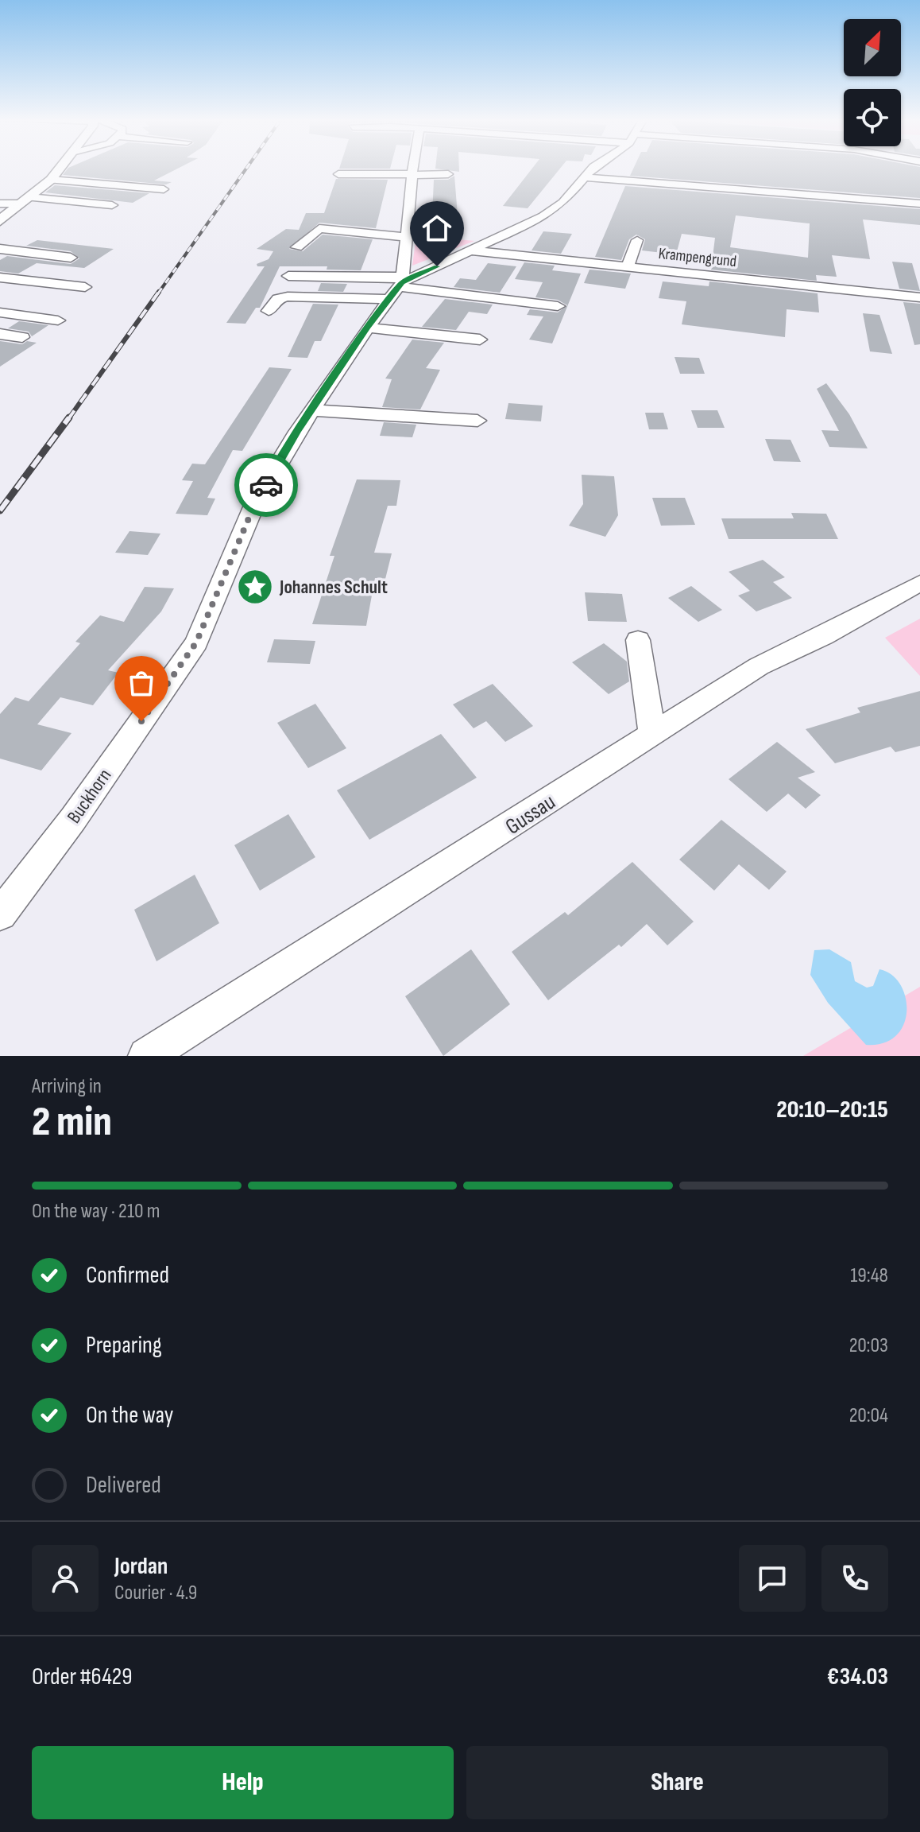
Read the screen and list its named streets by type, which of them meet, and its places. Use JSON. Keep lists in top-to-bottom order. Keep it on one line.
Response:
{"streets":{"street":["Krampengrund","Buckhorn","Gussau"]},"places":{"place":["Johannes Schult"]},"north":"top right","page":{"heading":["2 min","Arriving in","20:10–20:15"],"panel":["Jordan","Courier · 4.9","Order #6429","€34.03"],"bar":"On the way · 210 m","list":[["Confirmed","19:48"],["Preparing","20:03"],["On the way","20:04"],"Delivered"],"buttons":["Help","Share"]}}
